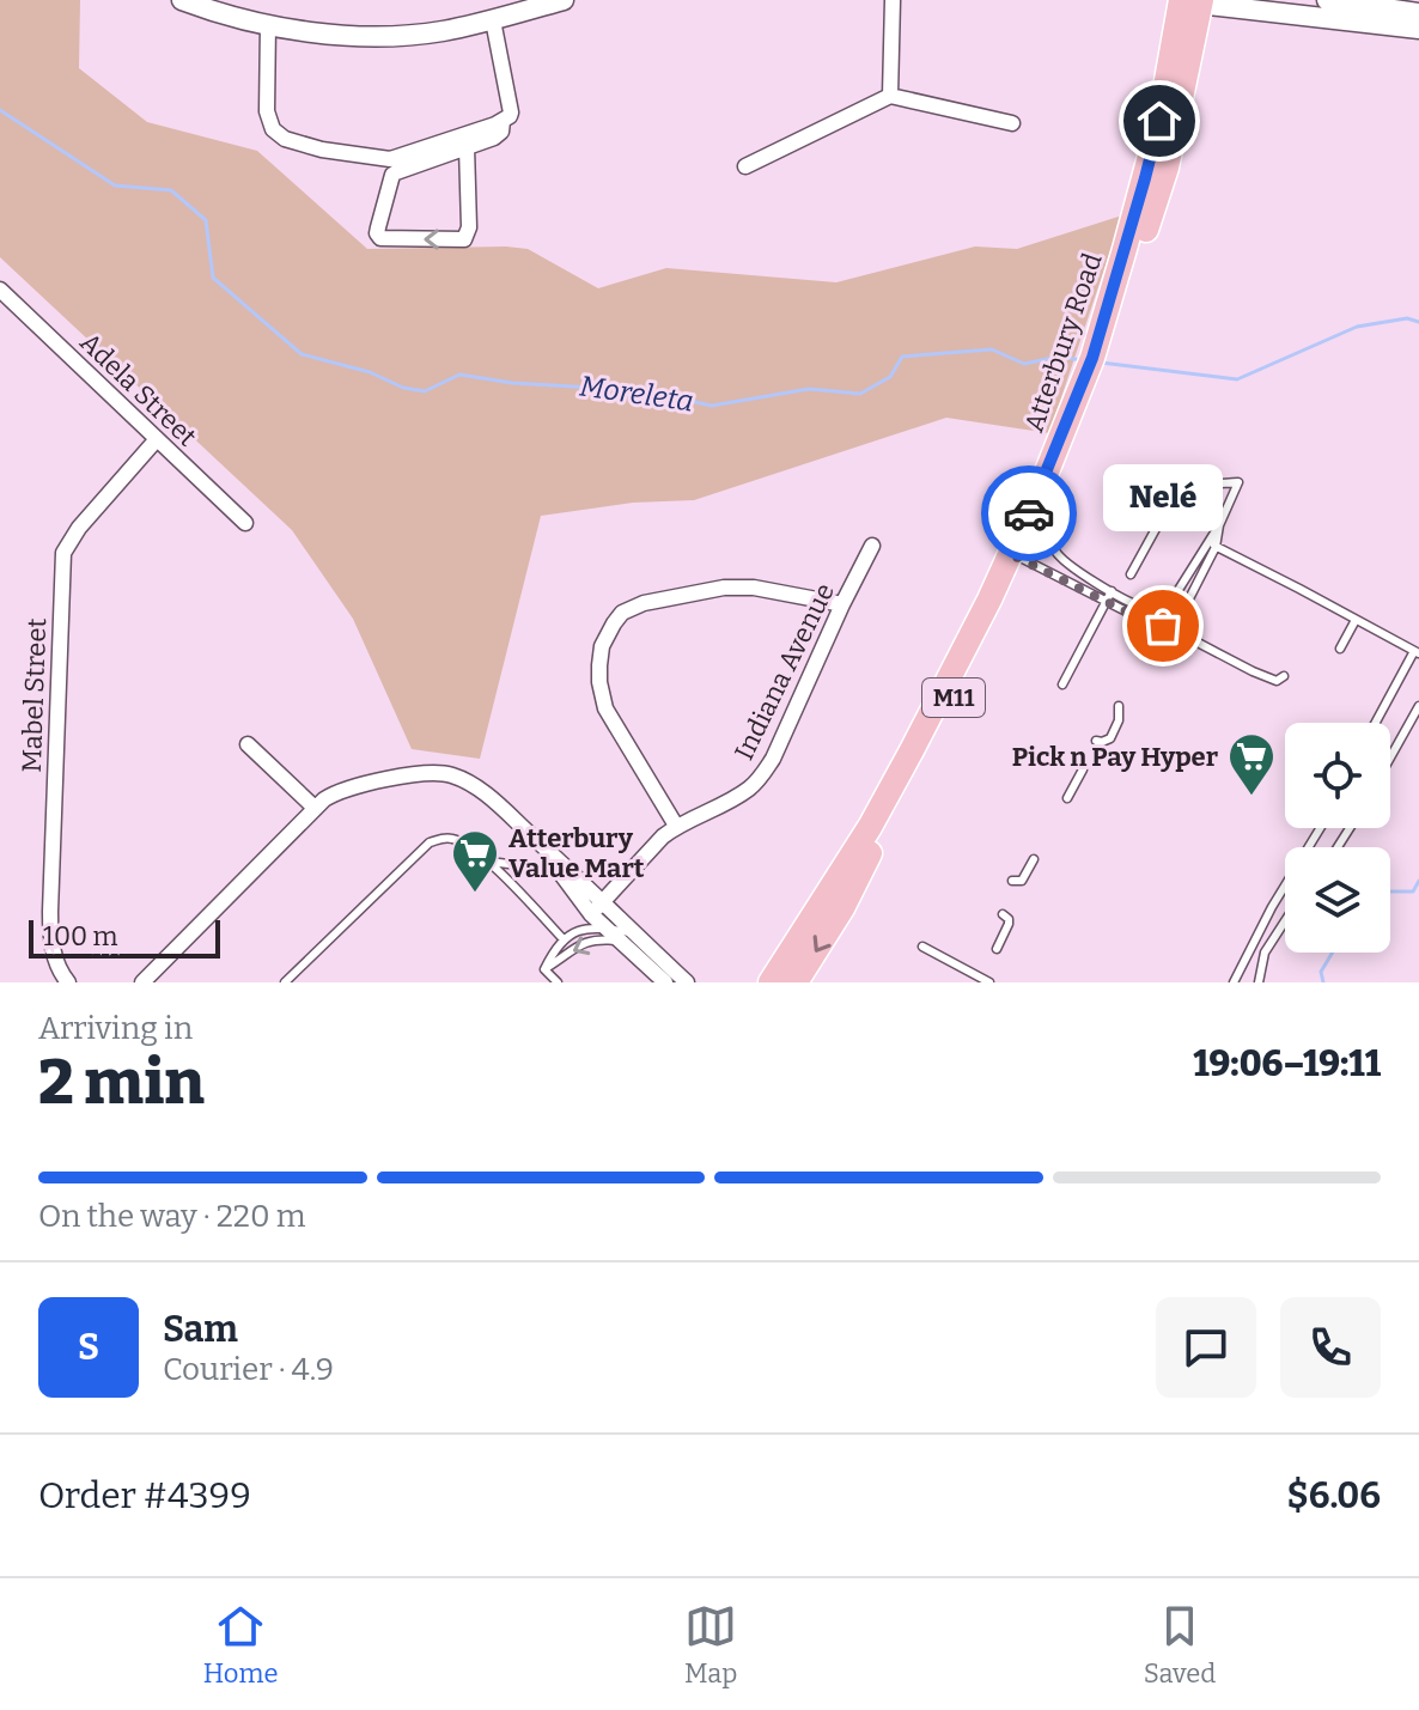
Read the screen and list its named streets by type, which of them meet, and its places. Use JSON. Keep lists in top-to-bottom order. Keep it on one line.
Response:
{"streets":{"main road":["Atterbury Road","M11"],"street":["Adela Street","Indiana Avenue","Mabel Street"]},"crossings":[["Adela Street","Mabel Street"]],"water":["Moreleta"],"places":{"other":["Nelé"],"supermarket":["Pick n Pay Hyper","Atterbury Value Mart"]},"scale_bar":"100 m","page":{"bubble":"Nelé","scale":"100 m","heading":["2 min","Arriving in","19:06–19:11"],"panel":["Sam","Courier · 4.9","Order #4399","$6.06"],"bar":"On the way · 220 m","round":"S","tabs":["Home","Map","Saved"]}}
